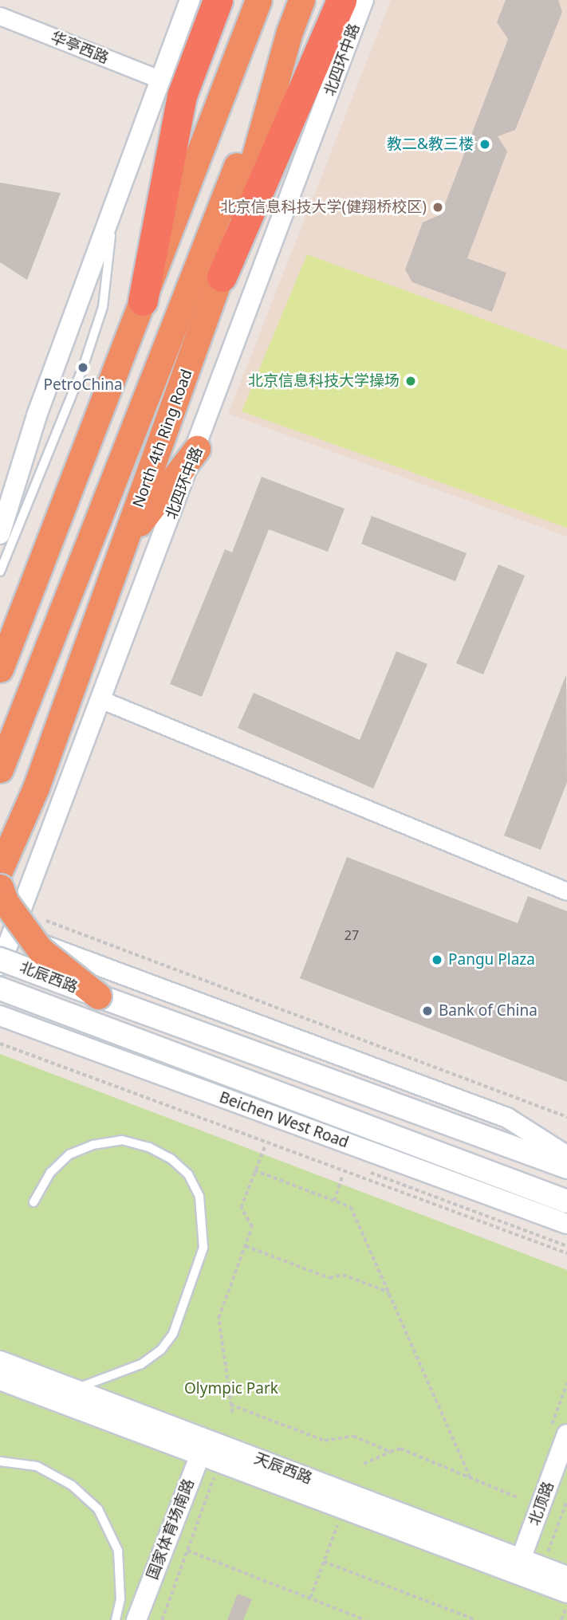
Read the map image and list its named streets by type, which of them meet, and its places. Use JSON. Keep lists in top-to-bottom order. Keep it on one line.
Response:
{"streets":{"highway":["North 4th Ring Road"],"main road":["北辰西路","Beichen West Road"],"street":["华亭西路","北四环中路","天辰西路","北顶路","国家体育场南路"]},"crossings":[["北辰西路","Beichen West Road"],["天辰西路","北顶路"],["天辰西路","国家体育场南路"]],"parks":["Olympic Park"],"places":["教二&教三楼","北京信息科技大学(健翔桥校区)","PetroChina","北京信息科技大学操场","Pangu Plaza","Bank of China"],"house_numbers":["27"]}
